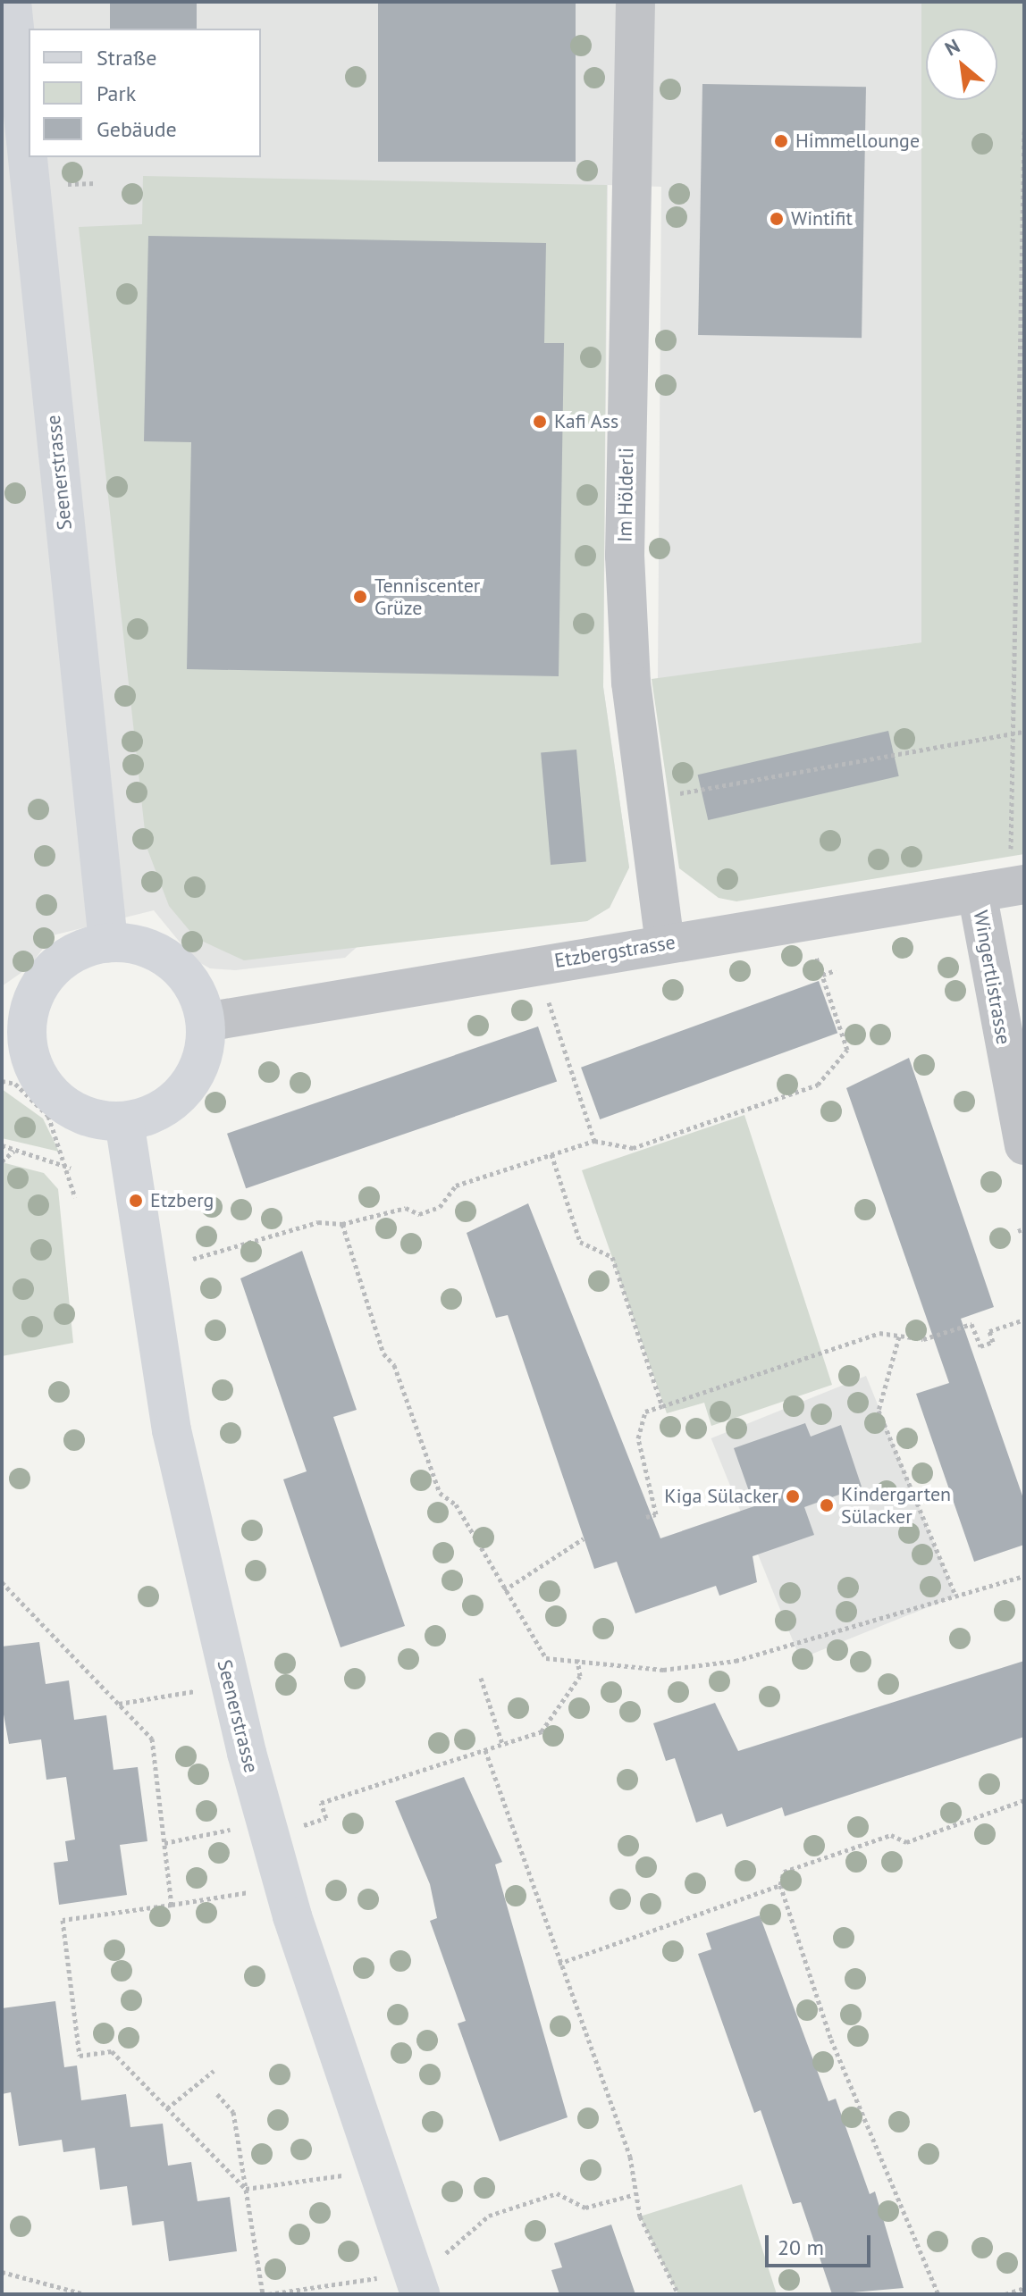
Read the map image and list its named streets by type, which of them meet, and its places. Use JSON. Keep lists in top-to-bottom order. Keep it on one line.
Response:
{"streets":{"main road":["Seenerstrasse"],"street":["Im Hölderli","Etzbergstrasse","Wingertlistrasse"]},"crossings":[["Seenerstrasse","Etzbergstrasse"],["Im Hölderli","Etzbergstrasse"],["Etzbergstrasse","Wingertlistrasse"]],"places":["Himmellounge","Wintifit","Kafi Ass","Tenniscenter Grüze","Etzberg","Kiga Sülacker","Kindergarten Sülacker"],"legend":["Straße","Park","Gebäude"],"scale_bar":"20 m","north":"top left"}
